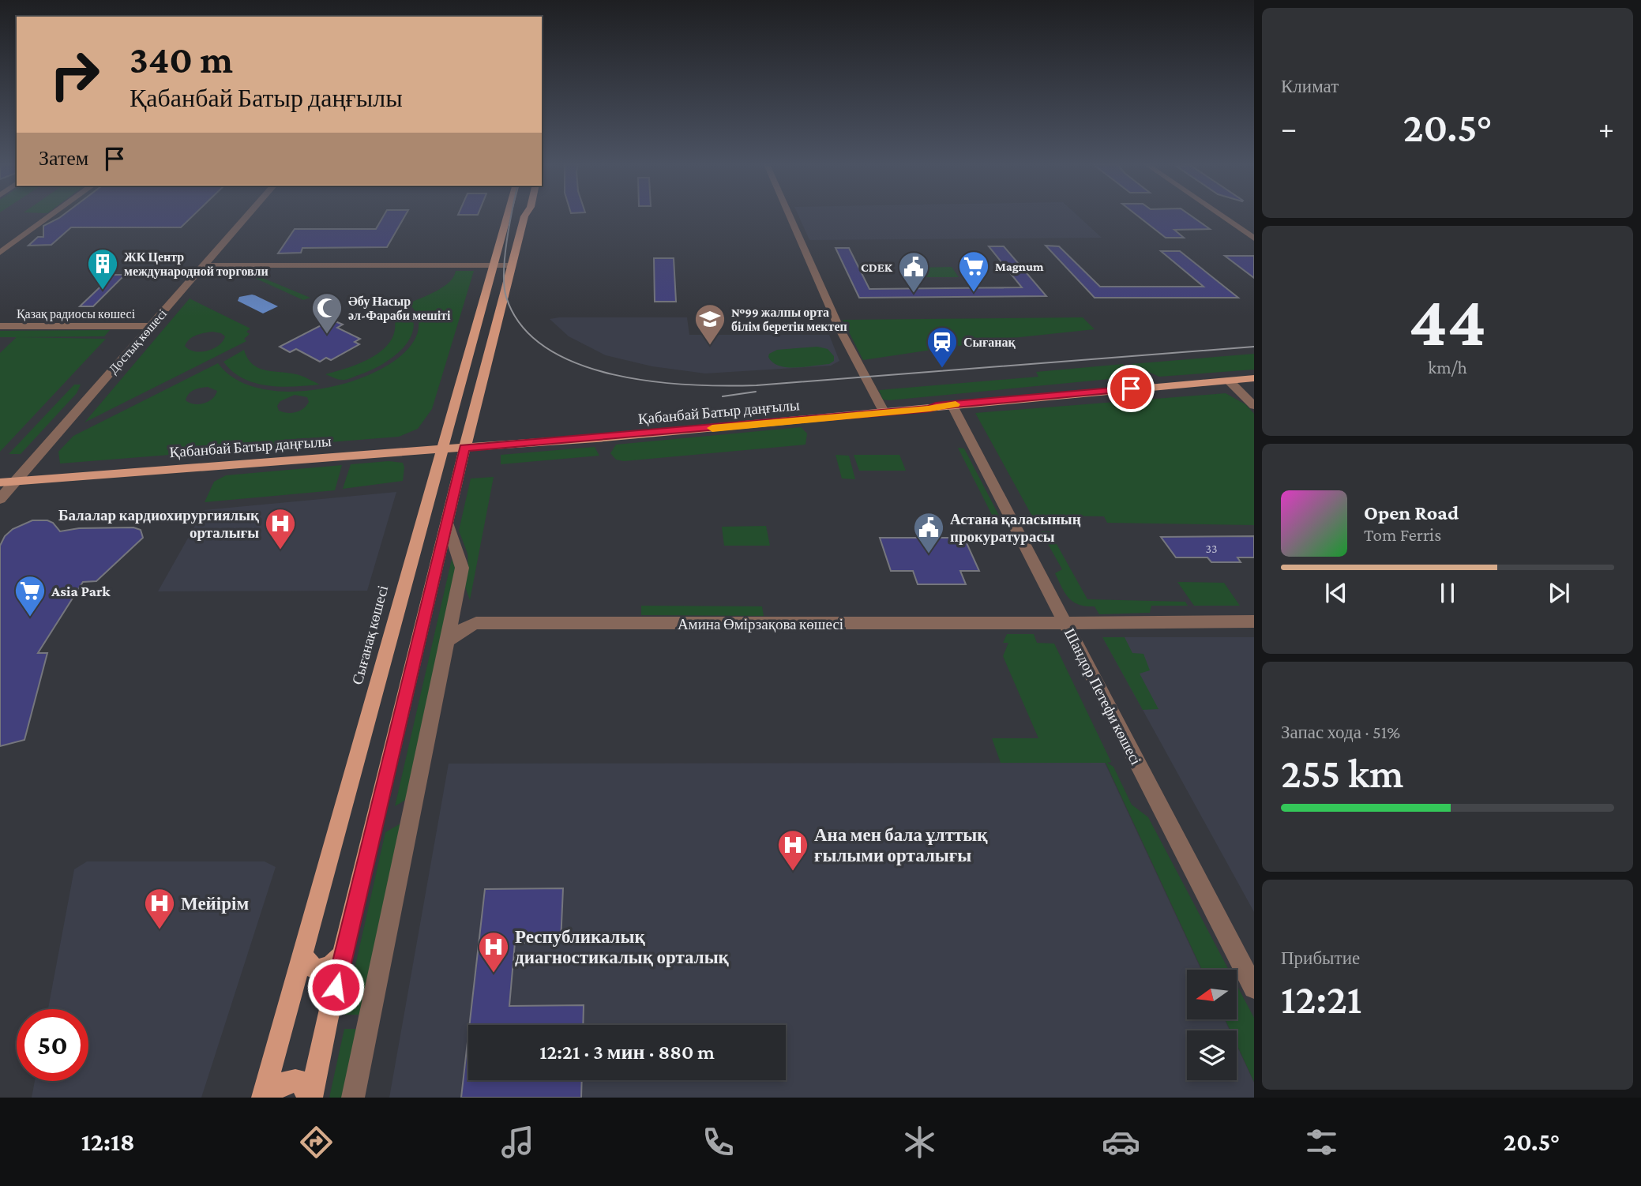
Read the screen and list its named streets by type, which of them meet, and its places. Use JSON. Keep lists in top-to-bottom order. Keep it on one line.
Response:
{"streets":{"main road":["Қабанбай Батыр даңғылы","Сығанақ көшесі"],"street":["Қазақ радиосы көшесі","Достық көшесі","Амина Өмірзақова көшесі","Шандор Петефи көшесі"]},"crossings":[["Қазақ радиосы көшесі","Достық көшесі"],["Достық көшесі","Қабанбай Батыр даңғылы"],["Қабанбай Батыр даңғылы","Сығанақ көшесі"],["Қабанбай Батыр даңғылы","Шандор Петефи көшесі"],["Амина Өмірзақова көшесі","Шандор Петефи көшесі"]],"places":{"building":["ЖК Центр международной торговли"],"supermarket":["Magnum","Asia Park"],"public building":["CDEK","Астана қаласының прокуратурасы"],"mosque":["Әбу Насыр әл-Фараби мешіті"],"school or university":["№99 жалпы орта білім беретін мектеп"],"station":["Сығанақ"],"hospital":["Балалар кардиохирургиялық орталығы","Ана мен бала ұлттық ғылыми орталығы","Мейірім","Республикалық диагностикалық орталық"]},"house_numbers":["33"],"north":"left","page":{"tile":["Климат",["44","km/h"],["Запас хода · 51%","255 km"],["Прибытие","12:21"]],"turn":["340 m","Қабанбай Батыр даңғылы"],"heat":["−","20.5°","+"],"then":"Затем","song":["Open Road","Tom Ferris"],"limit":"50","trip":"12:21 · 3 мин · 880 m","tabs":["12:18","20.5°"]}}
